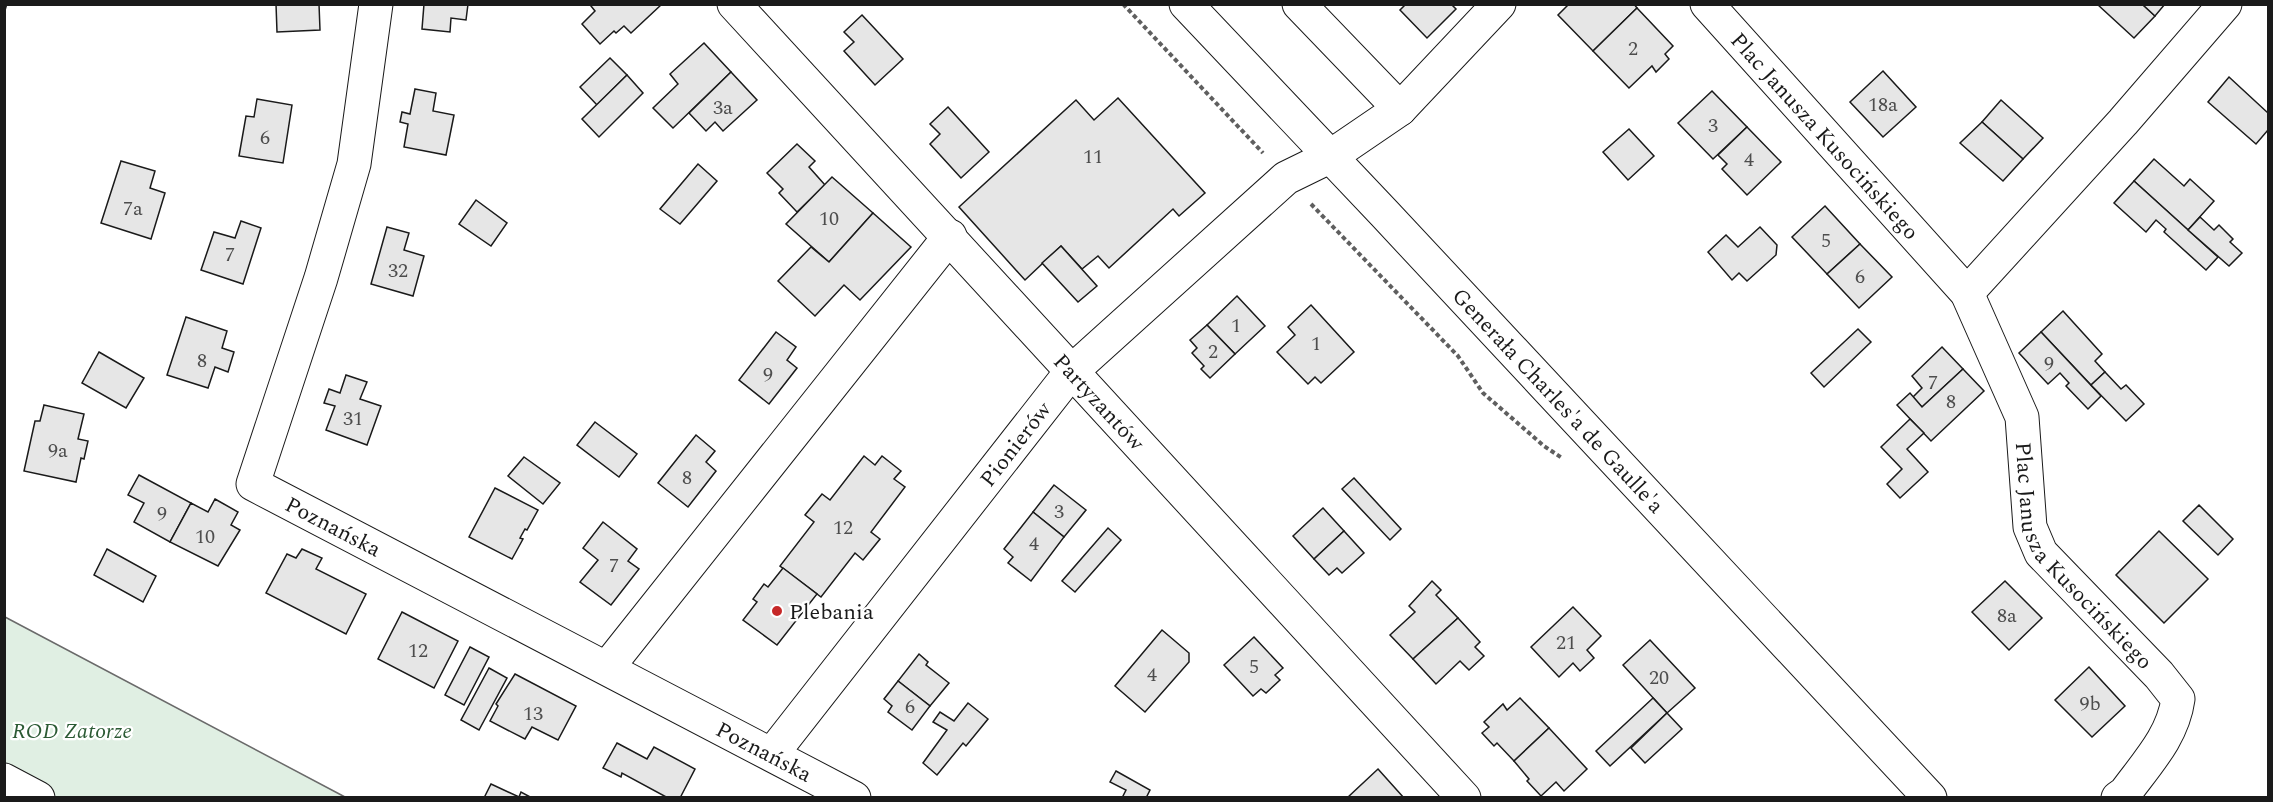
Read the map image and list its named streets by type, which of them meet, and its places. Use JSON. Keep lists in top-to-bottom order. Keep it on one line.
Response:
{"streets":{"street":["Plac Janusza Kusocińskiego","Generała Charles'a de Gaulle'a","Partyzantów","Pionierów","Poznańska"]},"crossings":[["Generała Charles'a de Gaulle'a","Pionierów"],["Partyzantów","Pionierów"],["Pionierów","Poznańska"]],"parks":["ROD Zatorze"],"places":["Plebania"],"house_numbers":["2","18a","3a","3","6","11","4","7a","10","5","7","32","6","1","1","2","8","9","9","7","8","31","9a","8","3","9","12","10","4","7","8a","21","12","5","4","20","9b","6","13"]}
